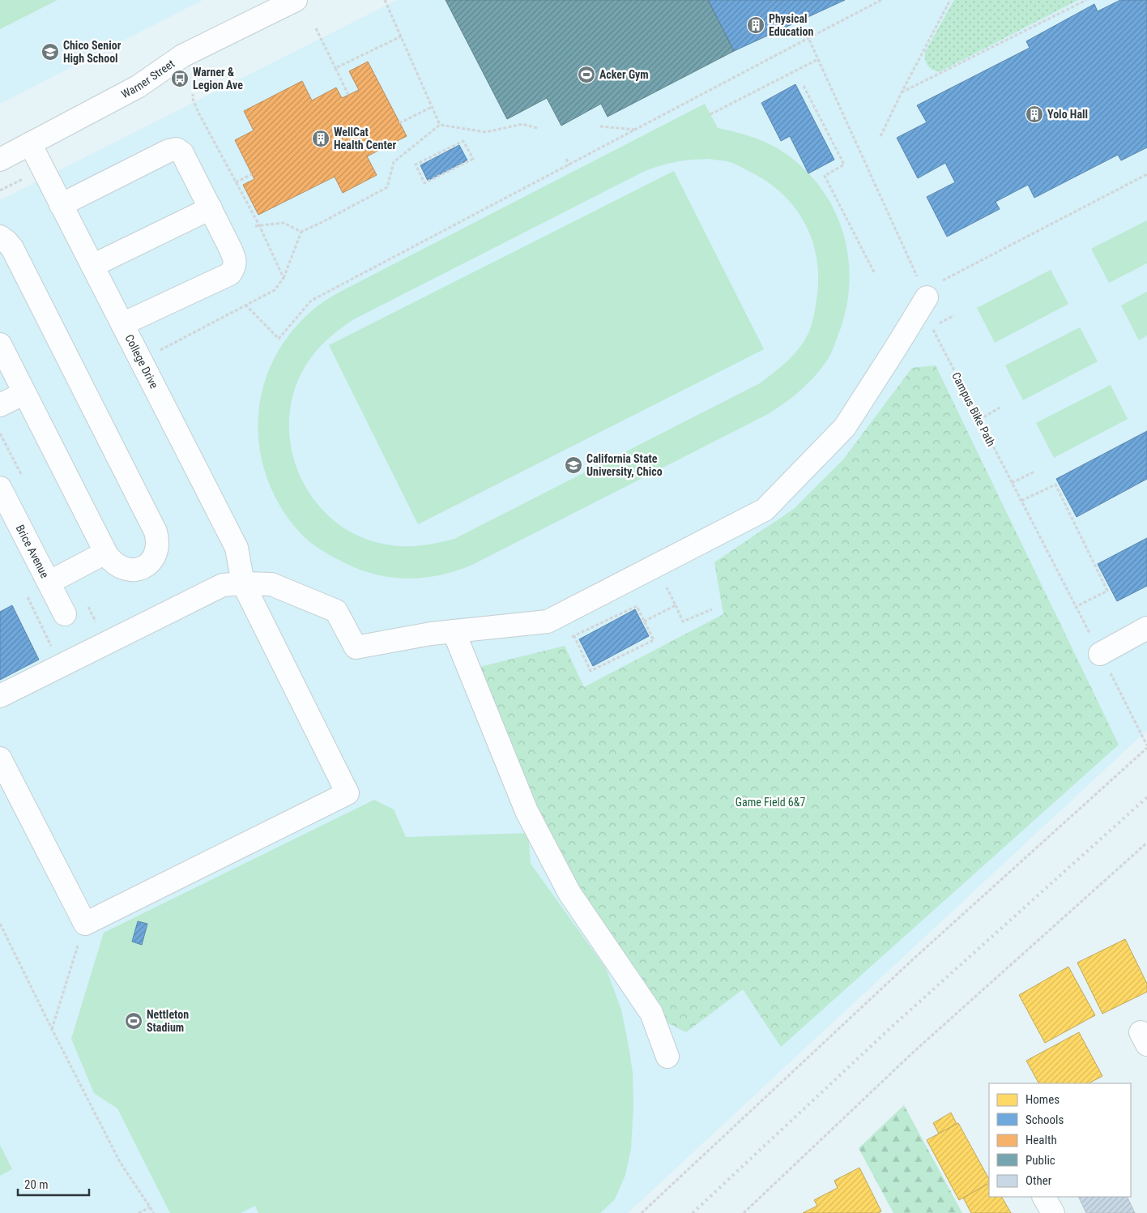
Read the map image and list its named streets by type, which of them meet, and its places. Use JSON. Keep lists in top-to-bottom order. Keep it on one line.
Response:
{"streets":{"street":["Warner Street","College Drive","Brice Avenue"],"path":["Campus Bike Path"]},"crossings":[["Warner Street","College Drive"]],"parks":["Game Field 6&7"],"places":{"building":["Physical Education","Yolo Hall","WellCat Health Center"],"school or university":["Chico Senior High School","California State University, Chico"],"sports":["Acker Gym","Nettleton Stadium"],"bus stop":["Warner & Legion Ave"]},"legend":["Homes","Schools","Health","Public","Other"],"scale_bar":"20 m"}
